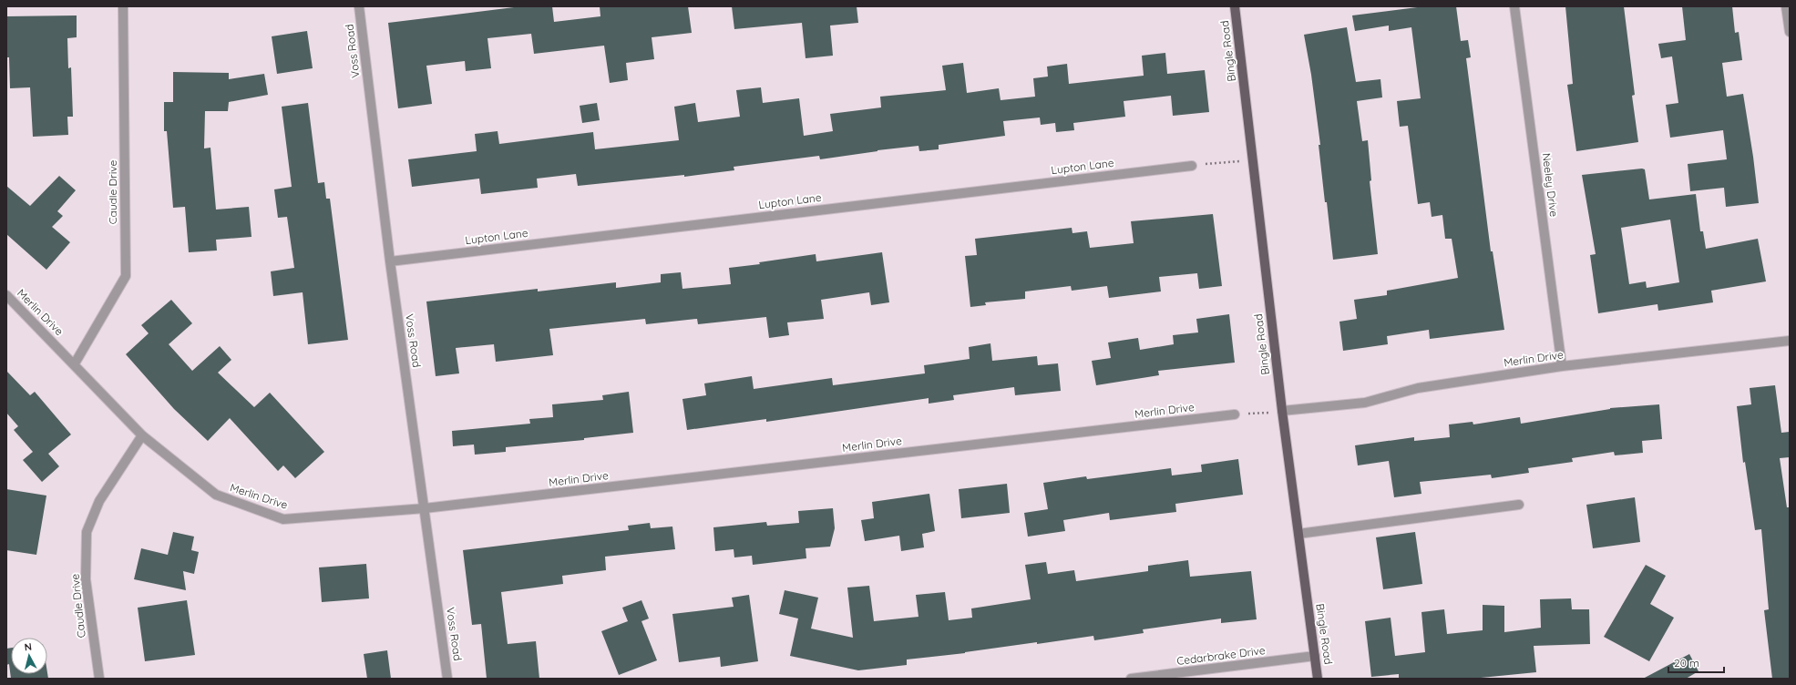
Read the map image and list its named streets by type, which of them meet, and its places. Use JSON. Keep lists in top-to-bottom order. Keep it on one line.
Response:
{"streets":{"main road":["Bingle Road"],"street":["Voss Road","Lupton Lane","Neeley Drive","Caudle Drive","Merlin Drive","Cedarbrake Drive"]},"crossings":[["Voss Road","Lupton Lane"],["Voss Road","Merlin Drive"],["Bingle Road","Merlin Drive"],["Bingle Road","Cedarbrake Drive"],["Neeley Drive","Merlin Drive"],["Caudle Drive","Merlin Drive"]],"scale_bar":"20 m","north":"top"}
